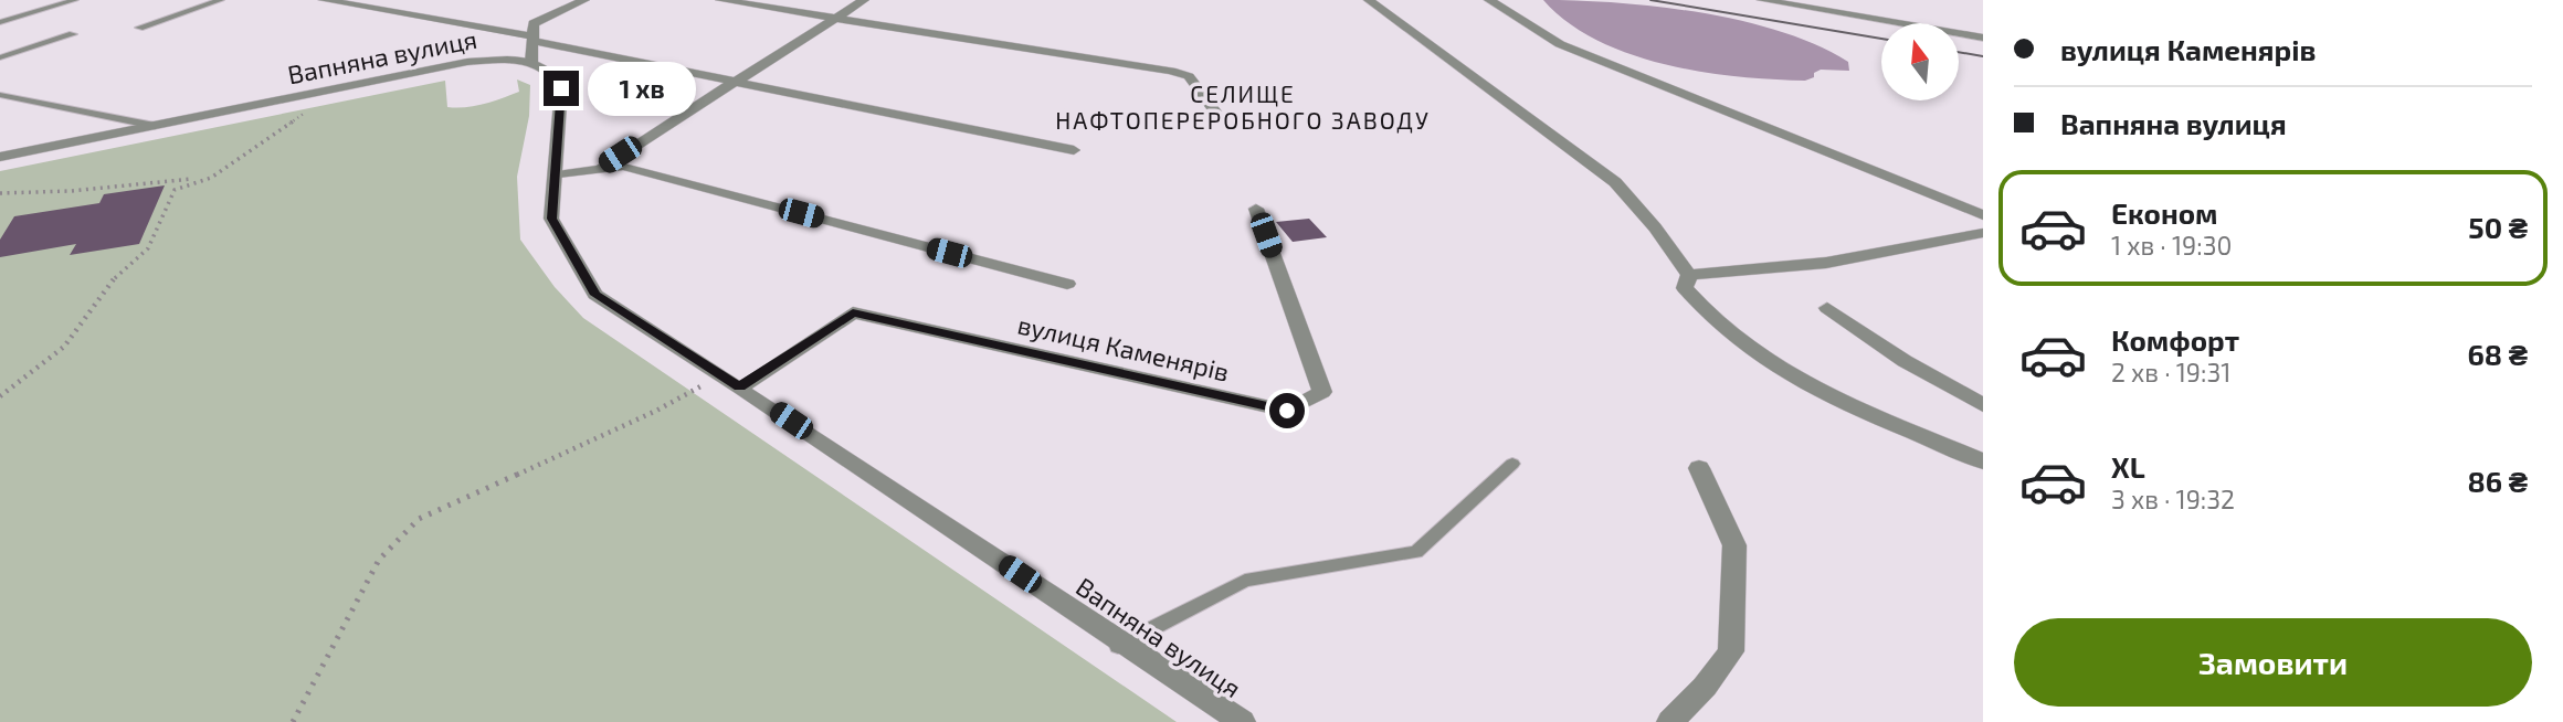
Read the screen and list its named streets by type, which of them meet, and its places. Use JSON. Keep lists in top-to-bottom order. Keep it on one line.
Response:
{"streets":{"street":["Вапняна вулиця","вулиця Каменярів"]},"crossings":[["Вапняна вулиця","вулиця Каменярів"]],"districts":["СЕЛИЩЕ НАФТОПЕРЕРОБНОГО ЗАВОДУ"],"north":"top","page":{"banner":["вулиця Каменярів","Вапняна вулиця"],"bubble":"1 хв","list":[{"name":"Економ","note":"1 хв · 19:30","value":"50 ₴"},{"name":"Комфорт","note":"2 хв · 19:31","value":"68 ₴"},{"name":"XL","note":"3 хв · 19:32","value":"86 ₴"}],"buttons":"Замовити"}}
